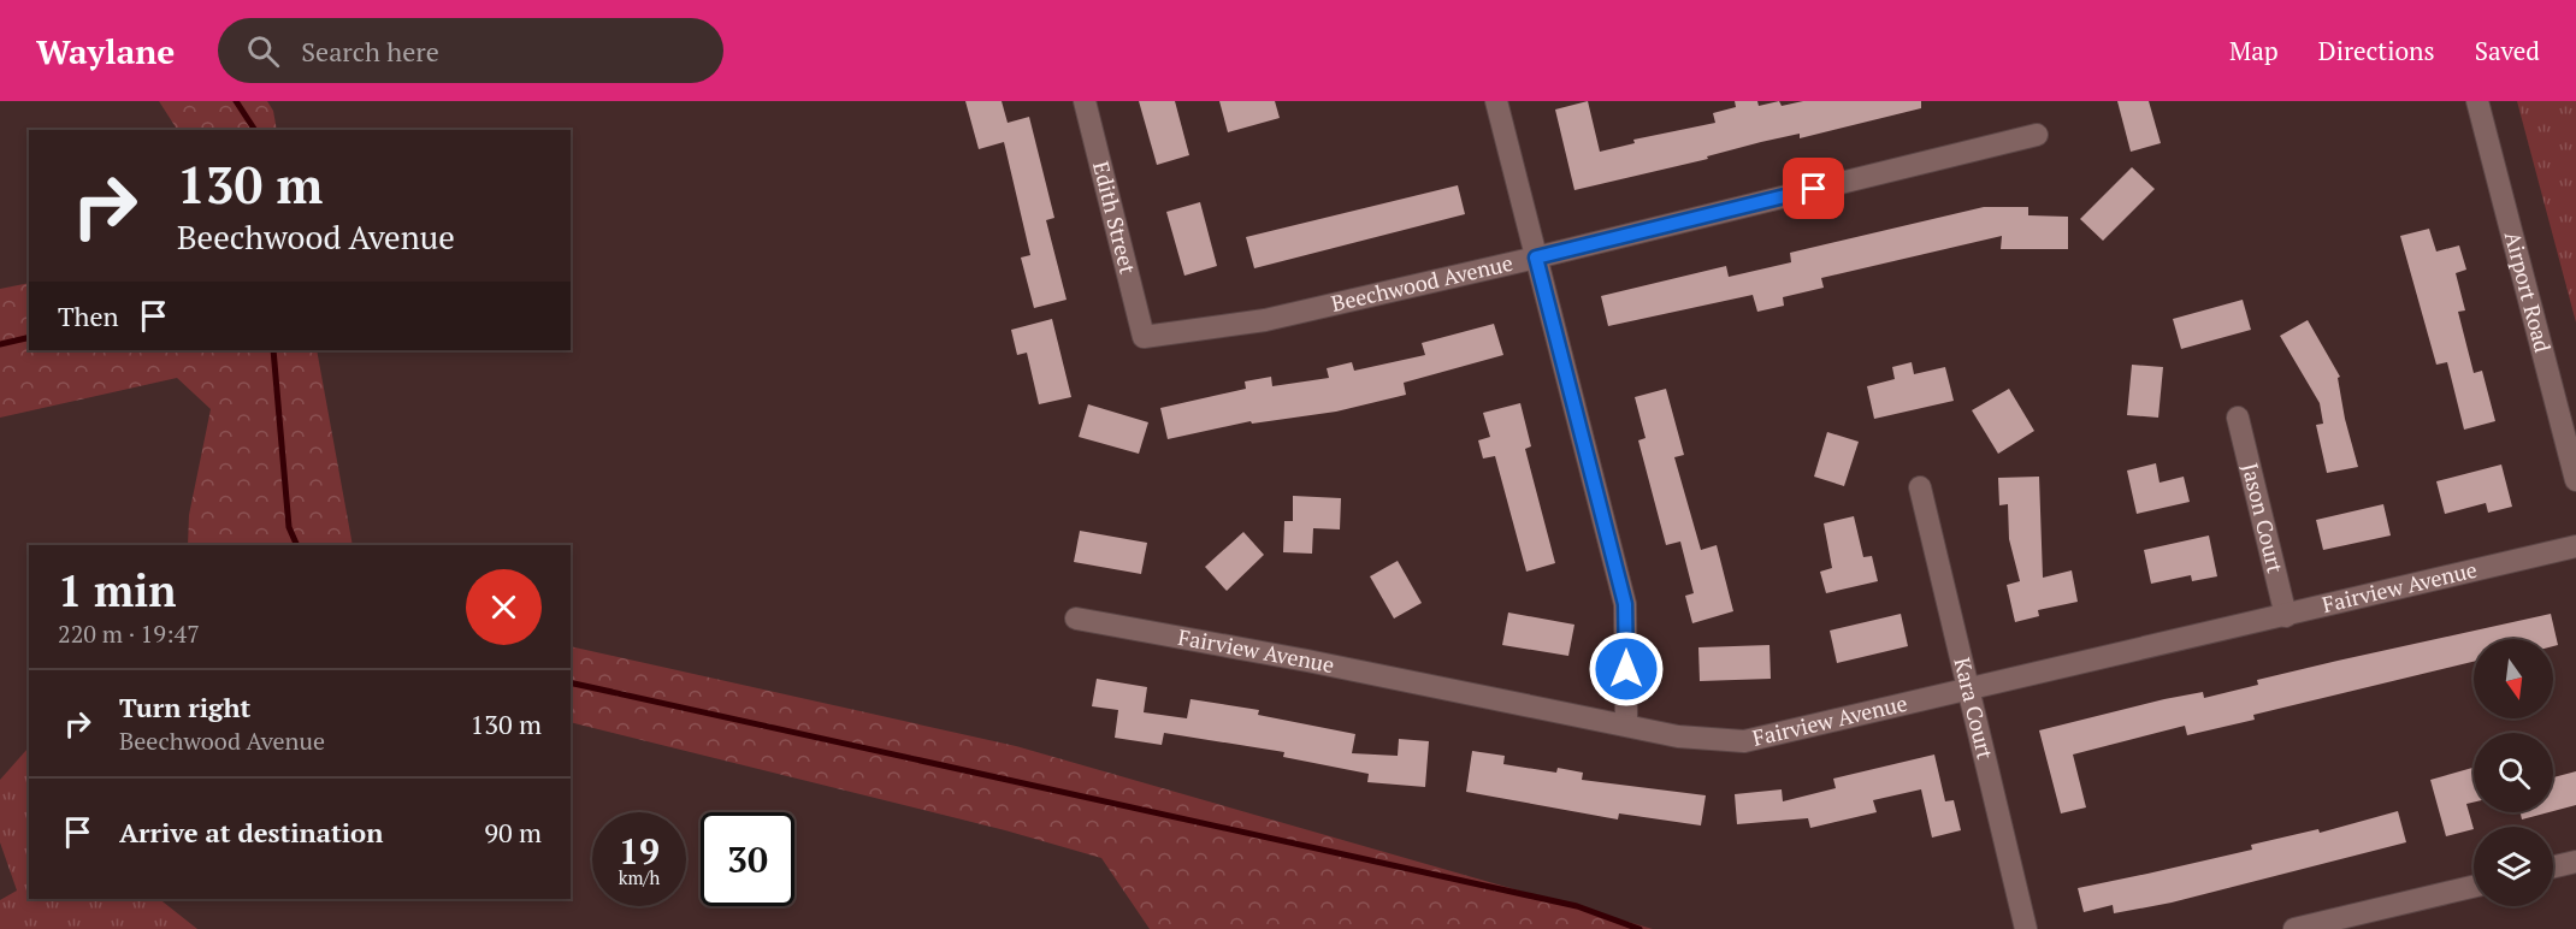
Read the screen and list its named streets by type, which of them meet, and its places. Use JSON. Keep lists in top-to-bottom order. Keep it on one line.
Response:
{"streets":{"street":["Edith Street","Beechwood Avenue","Airport Road","Jason Court","Fairview Avenue","Kara Court"]},"crossings":[["Edith Street","Beechwood Avenue"],["Jason Court","Fairview Avenue"],["Fairview Avenue","Kara Court"]],"north":"bottom","page":{"header":"Waylane","search":"Search here","nav":["Map","Directions","Saved"],"turn":["130 m","Beechwood Avenue"],"then":"Then","heading":["1 min","220 m · 19:47"],"list":[{"name":"Turn right","note":"Beechwood Avenue","value":"130 m"},{"name":"Arrive at destination","value":"90 m"}],"speed":"19 km/h","limit":"30"}}
